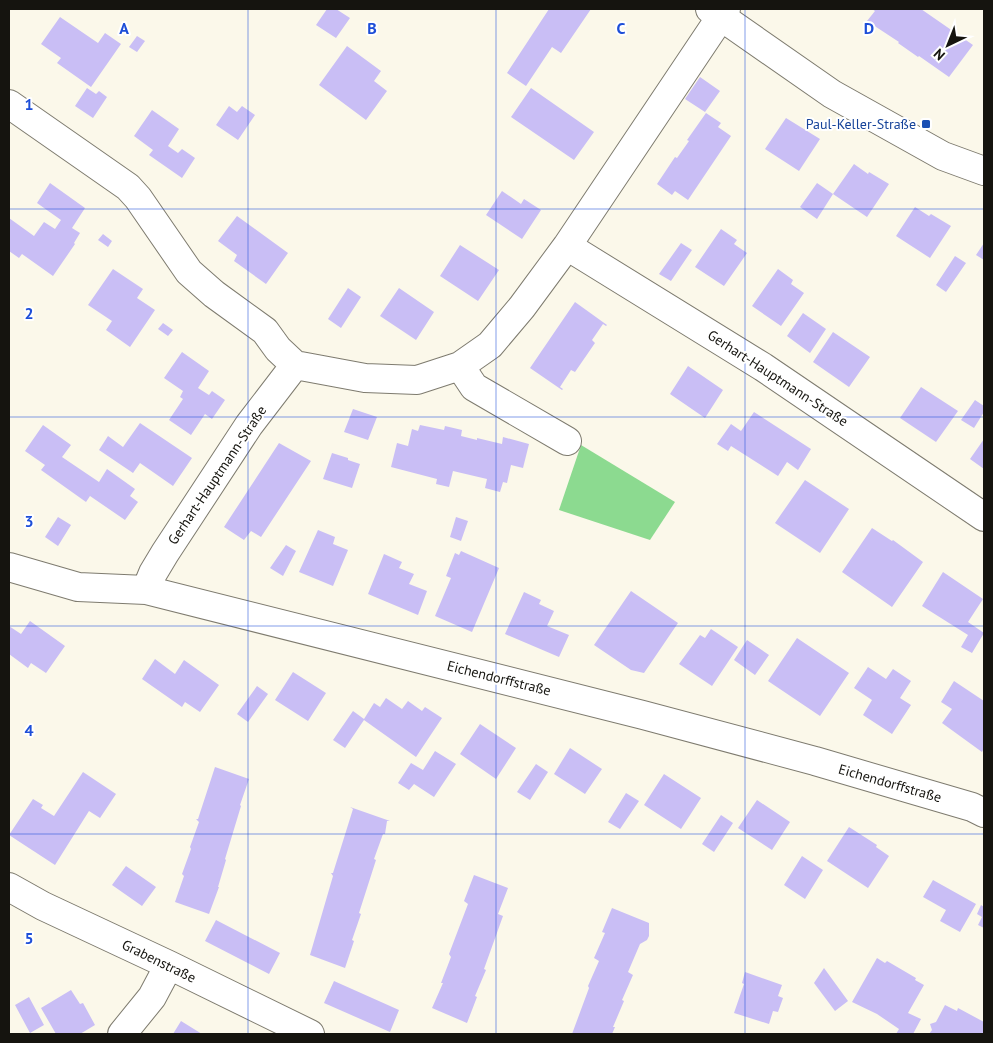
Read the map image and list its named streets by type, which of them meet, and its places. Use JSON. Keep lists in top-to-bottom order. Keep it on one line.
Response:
{"streets":{"street":["Gerhart-Hauptmann-Straße","Eichendorffstraße","Grabenstraße"]},"crossings":[["Gerhart-Hauptmann-Straße","Eichendorffstraße"]],"places":{"transit":["Paul-Keller-Straße"]},"north":"bottom left","grid":{"columns":["A","B","C","D"],"rows":["1","2","3","4","5"]}}
